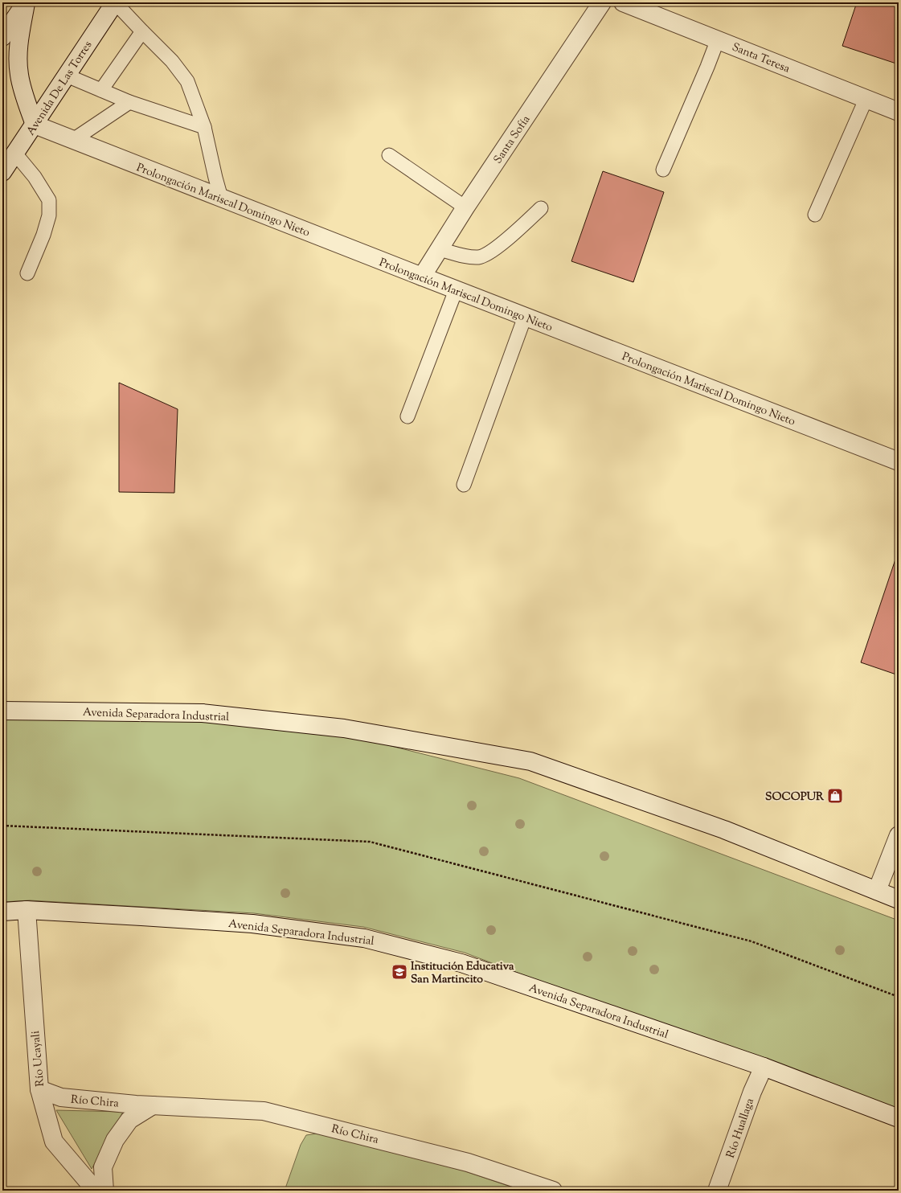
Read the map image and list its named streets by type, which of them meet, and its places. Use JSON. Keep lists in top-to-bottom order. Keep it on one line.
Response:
{"streets":{"street":["Santa Teresa","Avenida De Las Torres","Santa Sofía","Prolongación Mariscal Domingo Nieto","Avenida Separadora Industrial","Río Ucayali","Río Chira","Río Huallaga"]},"crossings":[["Avenida De Las Torres","Prolongación Mariscal Domingo Nieto"],["Santa Sofía","Prolongación Mariscal Domingo Nieto"],["Avenida Separadora Industrial","Río Ucayali"],["Avenida Separadora Industrial","Río Huallaga"],["Río Ucayali","Río Chira"]],"places":{"shop":["SOCOPUR"],"school or university":["Institución Educativa San Martincito"]}}
